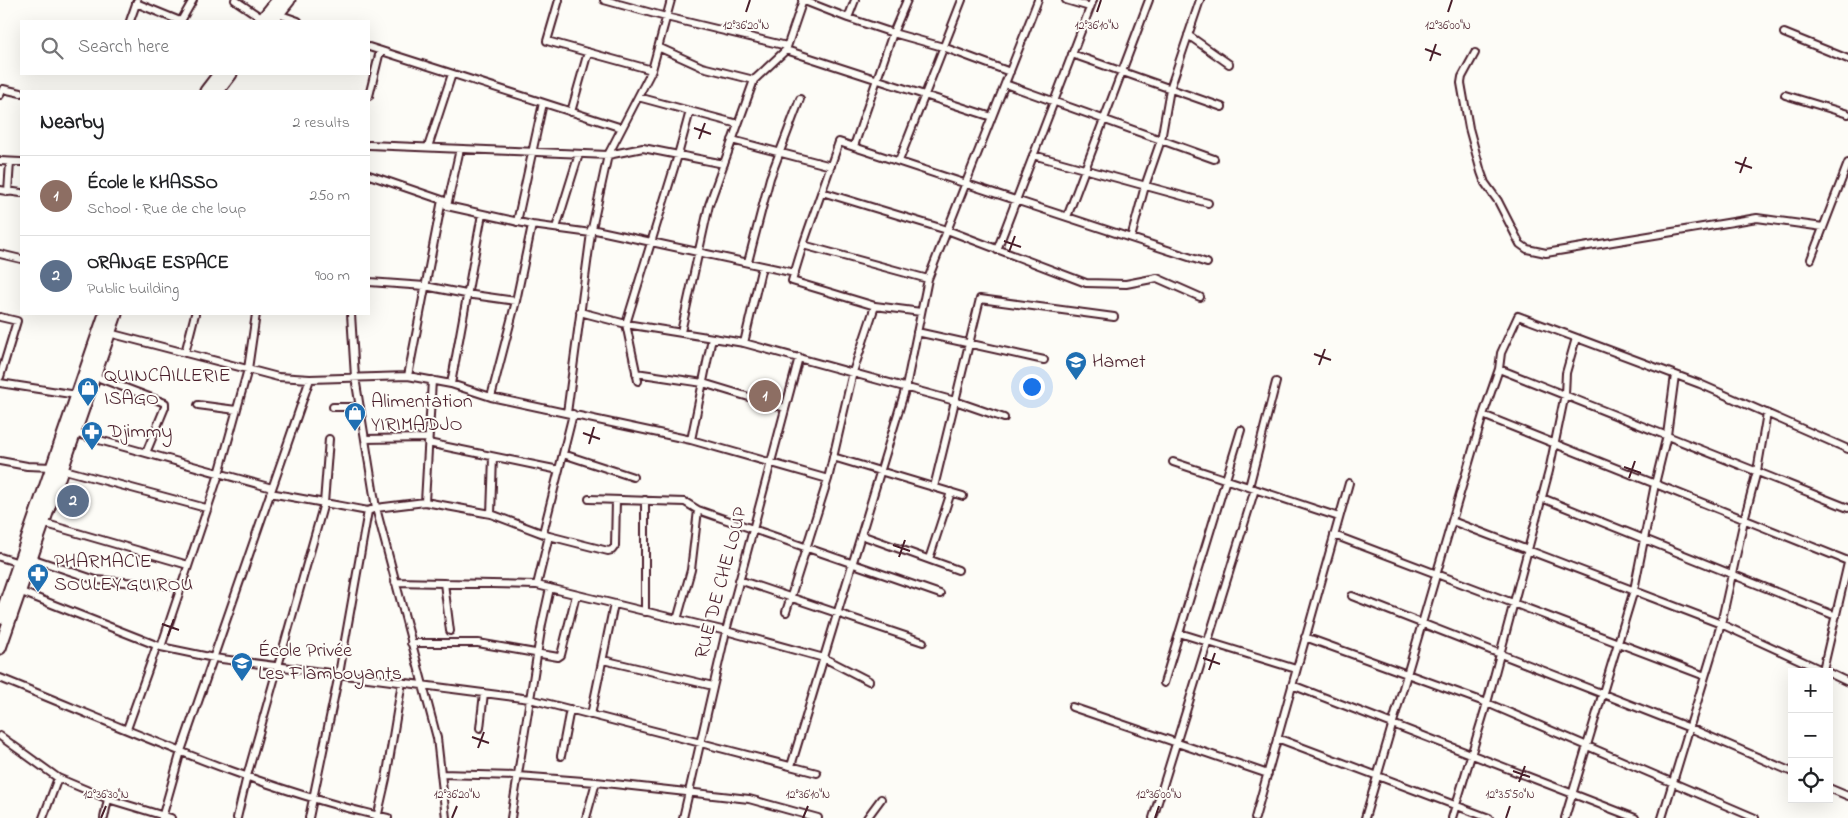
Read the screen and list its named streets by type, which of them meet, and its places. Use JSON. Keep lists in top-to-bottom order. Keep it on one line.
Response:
{"streets":{"street":["RUE DE CHE LOUP"]},"places":{"school or university":["Hamet","École Privée Les Flamboyants"],"shop":["QUINCAILLERIE ISAGO","Alimentation YIRIMADJO"],"pharmacy":["Djimmy","PHARMACIE SOULEY GUIROU"]},"page":{"search":"Search here","heading":["Nearby","2 results"],"list":[{"mark":"1","name":"École le KHASSO","note":"School · Rue de che loup","value":"250 m"},{"mark":"2","name":"ORANGE ESPACE","note":"Public building","value":"900 m"}],"pins":["1","2"],"map_buttons":["+","−"]},"coordinates":["12°36'20\"N","12°36'10\"N","12°36'00\"N","12°36'30\"N","12°35'50\"N"]}
